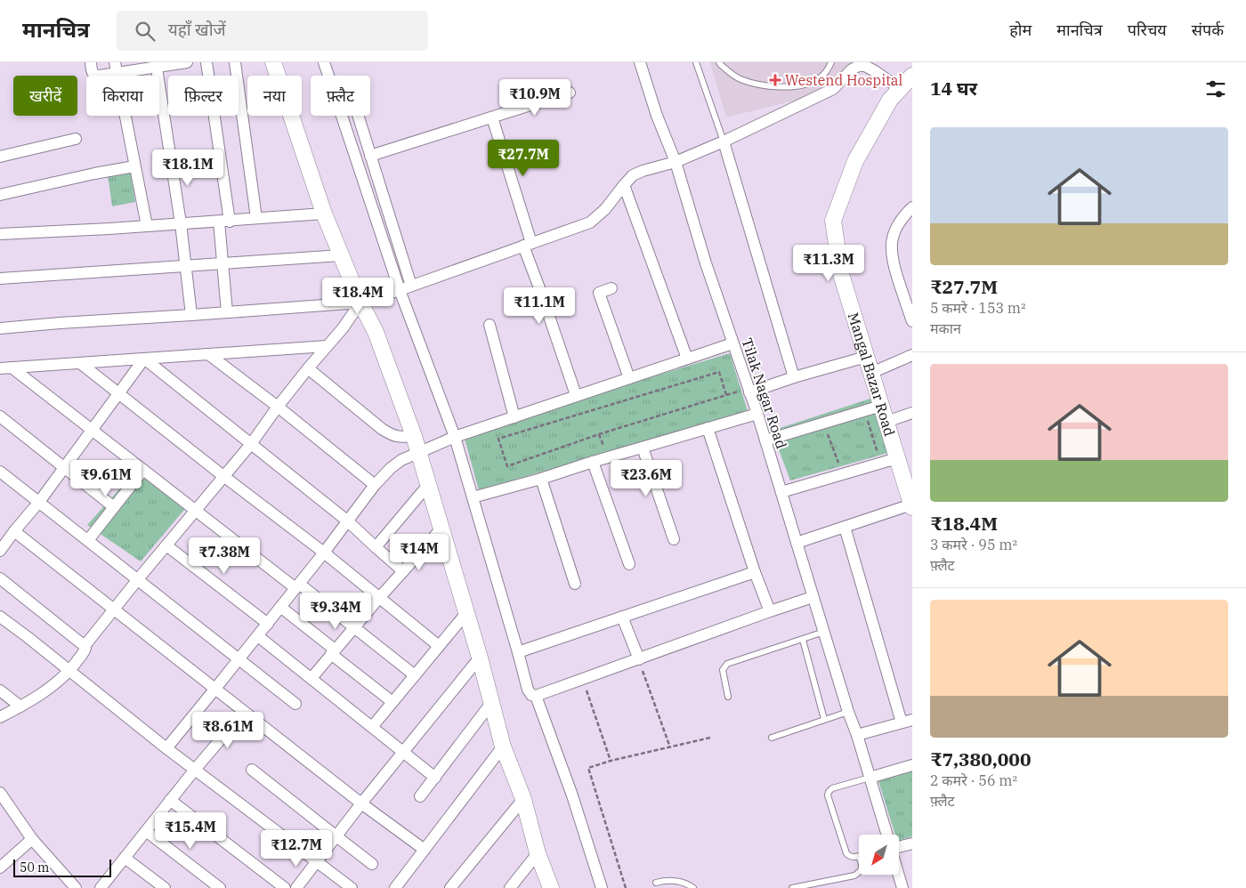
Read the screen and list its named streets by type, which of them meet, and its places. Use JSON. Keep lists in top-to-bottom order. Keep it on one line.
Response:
{"streets":{"street":["Mangal Bazar Road","Tilak Nagar Road"]},"places":{"health":["Westend Hospital"]},"scale_bar":"50 m","north":"bottom left","page":{"header":"मानचित्र","search":"यहाँ खोजें","nav":["होम","मानचित्र","परिचय","संपर्क"],"heading":"14 घर","chip":["खरीदें","किराया","फ़िल्टर","नया","फ़्लैट"],"price":["₹10.9M","₹27.7M","₹18.1M","₹11.3M","₹18.4M","₹11.1M","₹9.61M","₹23.6M","₹14M","₹7.38M","₹9.34M","₹8.61M","₹15.4M","₹12.7M"],"list":[{"name":"₹27.7M","note":"5 कमरे · 153 m² · मकान"},{"name":"₹18.4M","note":"3 कमरे · 95 m² · फ़्लैट"},{"name":"₹7,380,000","note":"2 कमरे · 56 m² · फ़्लैट"}],"scale":"50 m"}}
